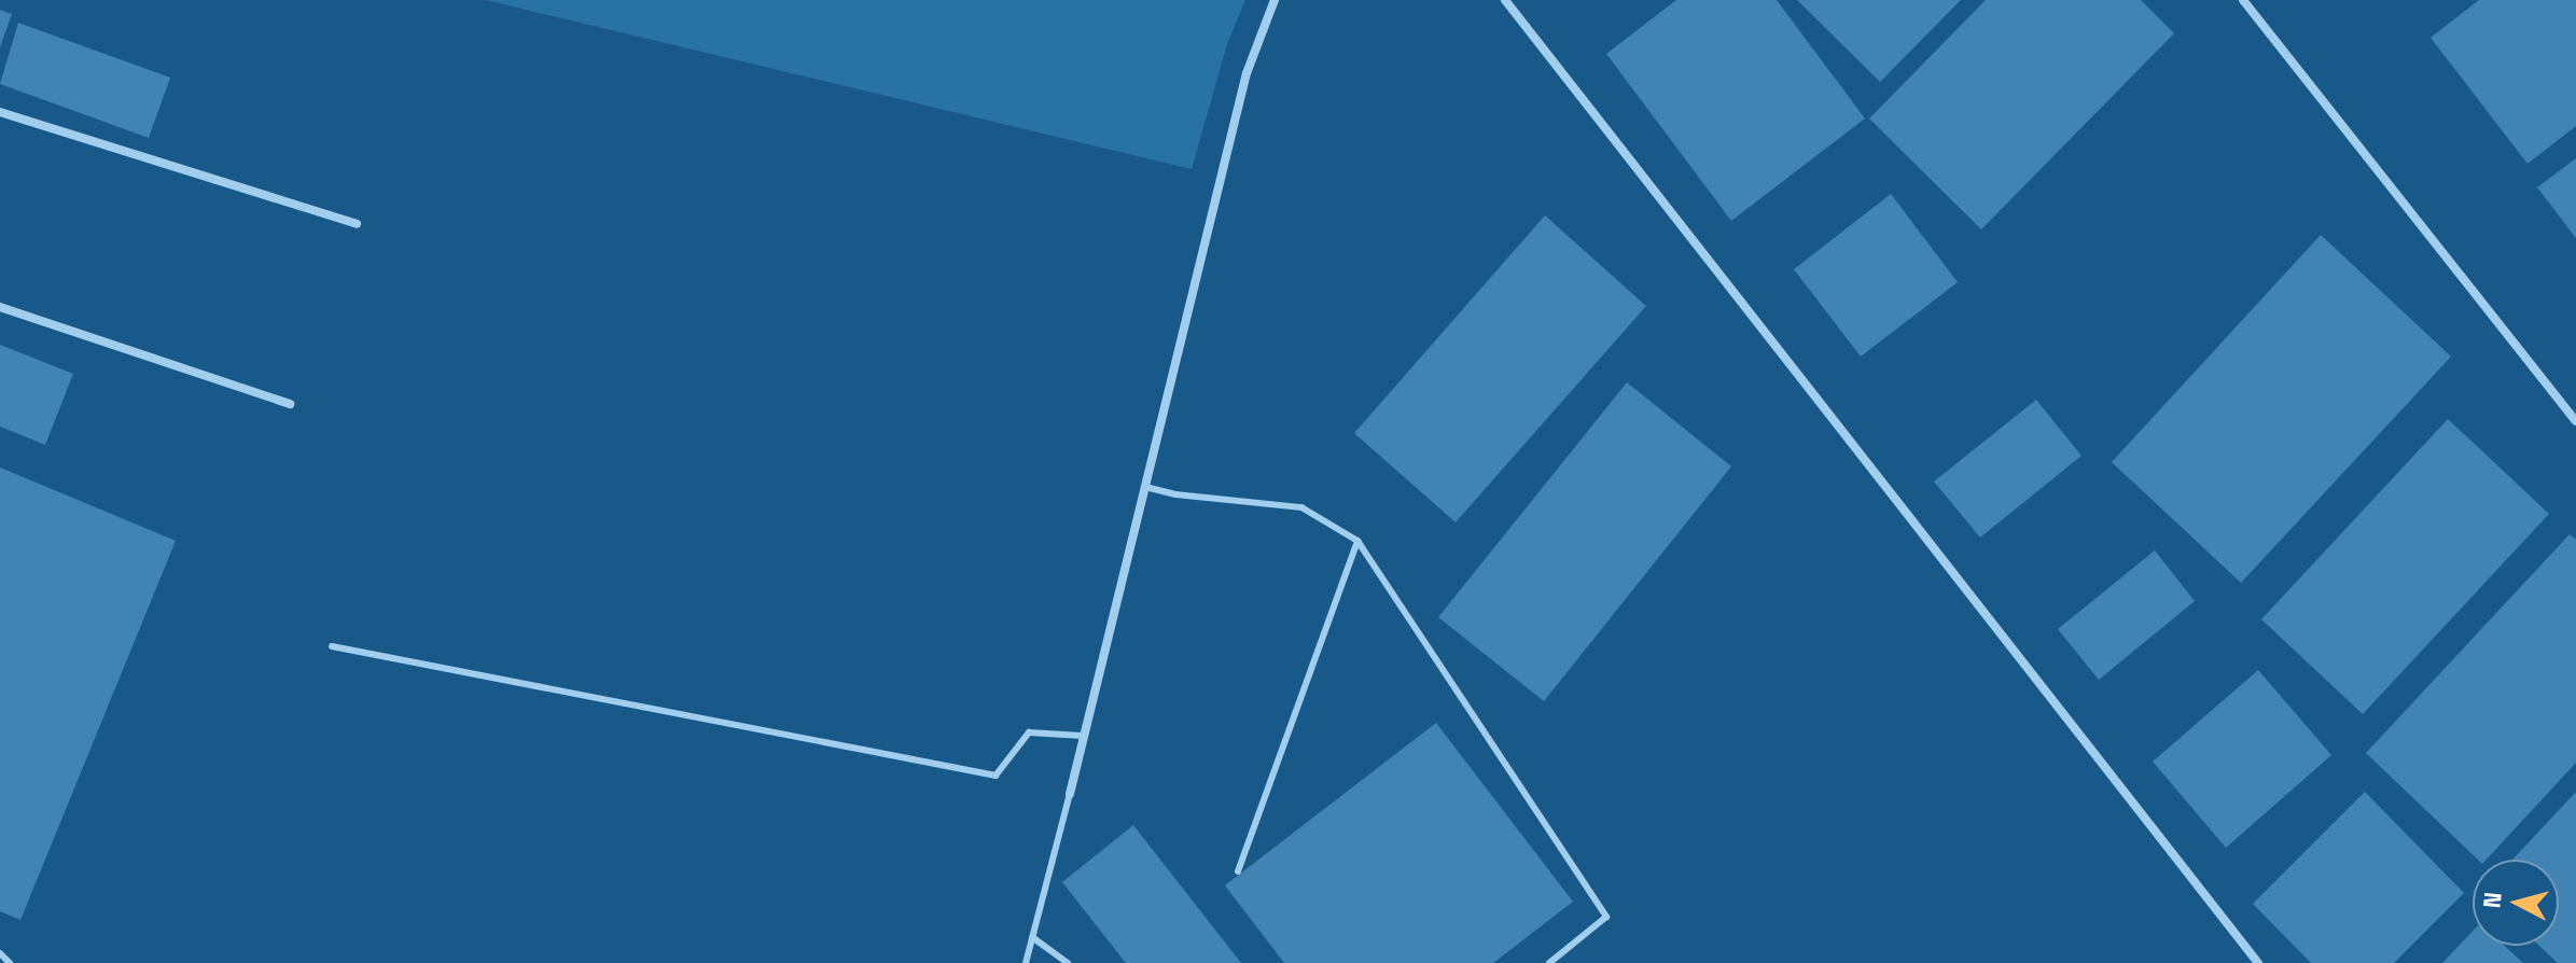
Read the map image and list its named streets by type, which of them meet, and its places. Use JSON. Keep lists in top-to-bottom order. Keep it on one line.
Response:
{"north":"left"}
